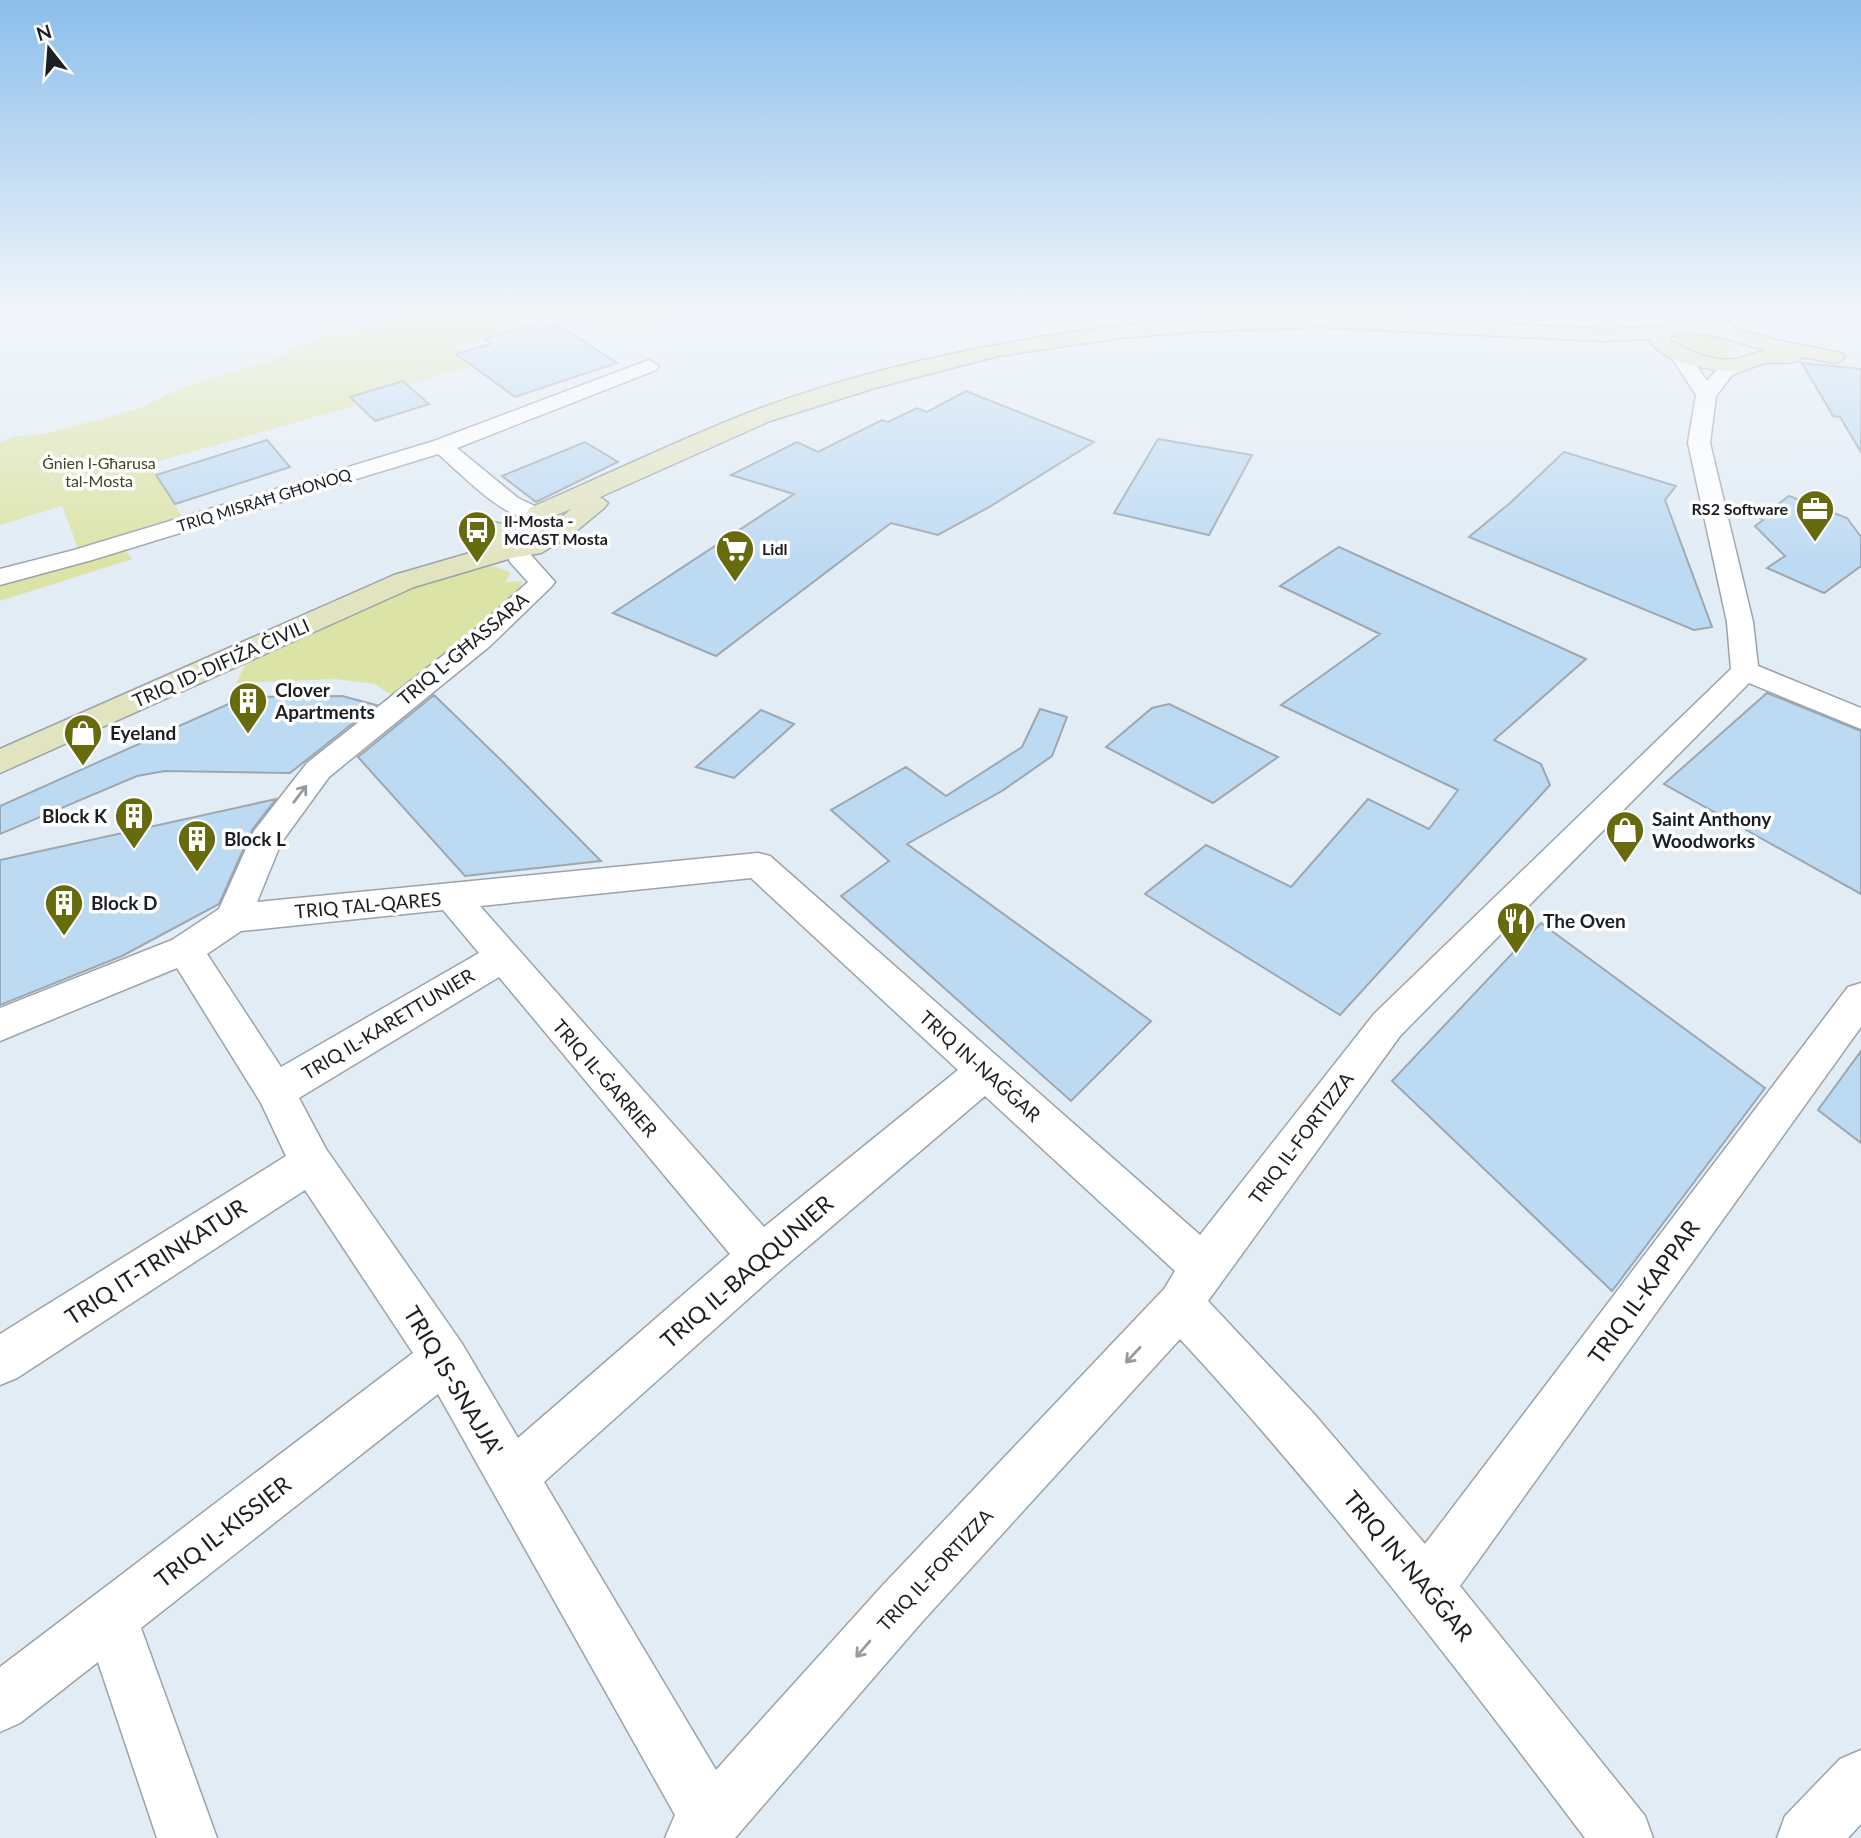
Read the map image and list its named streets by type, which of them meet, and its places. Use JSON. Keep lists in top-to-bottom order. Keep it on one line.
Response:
{"streets":{"main road":["TRIQ ID-DIFIŻA ĊIVILI"],"street":["TRIQ MISRAĦ GĦONOQ","TRIQ L-GĦASSARA","TRIQ TAL-QARES","TRIQ IL-KARETTUNIER","TRIQ IN-NAĠĠAR","TRIQ IL-ĠARRIER","TRIQ IL-FORTIZZA","TRIQ IT-TRINKATUR","TRIQ IL-BAQQUNIER","TRIQ IL-KAPPAR","TRIQ IS-SNAJJA'","TRIQ IL-KISSIER"]},"crossings":[["TRIQ L-GĦASSARA","TRIQ ID-DIFIŻA ĊIVILI"],["TRIQ L-GĦASSARA","TRIQ TAL-QARES"],["TRIQ TAL-QARES","TRIQ IN-NAĠĠAR"],["TRIQ TAL-QARES","TRIQ IL-ĠARRIER"],["TRIQ TAL-QARES","TRIQ IS-SNAJJA'"],["TRIQ IL-KARETTUNIER","TRIQ IL-ĠARRIER"],["TRIQ IL-KARETTUNIER","TRIQ IS-SNAJJA'"],["TRIQ IN-NAĠĠAR","TRIQ IL-FORTIZZA"],["TRIQ IN-NAĠĠAR","TRIQ IL-BAQQUNIER"],["TRIQ IN-NAĠĠAR","TRIQ IL-KAPPAR"],["TRIQ IL-ĠARRIER","TRIQ IL-BAQQUNIER"],["TRIQ IL-FORTIZZA","TRIQ IS-SNAJJA'"],["TRIQ IT-TRINKATUR","TRIQ IS-SNAJJA'"],["TRIQ IL-BAQQUNIER","TRIQ IS-SNAJJA'"],["TRIQ IS-SNAJJA'","TRIQ IL-KISSIER"]],"one_way":["TRIQ L-GĦASSARA","TRIQ IL-FORTIZZA"],"parks":["Ġnien l-Għarusa tal-Mosta"],"places":{"office":["RS2 Software"],"bus stop":["Il-Mosta - MCAST Mosta"],"supermarket":["Lidl"],"building":["Clover Apartments","Block K","Block L","Block D"],"shop":["Eyeland","Saint Anthony Woodworks"],"restaurant":["The Oven"]},"north":"top"}
